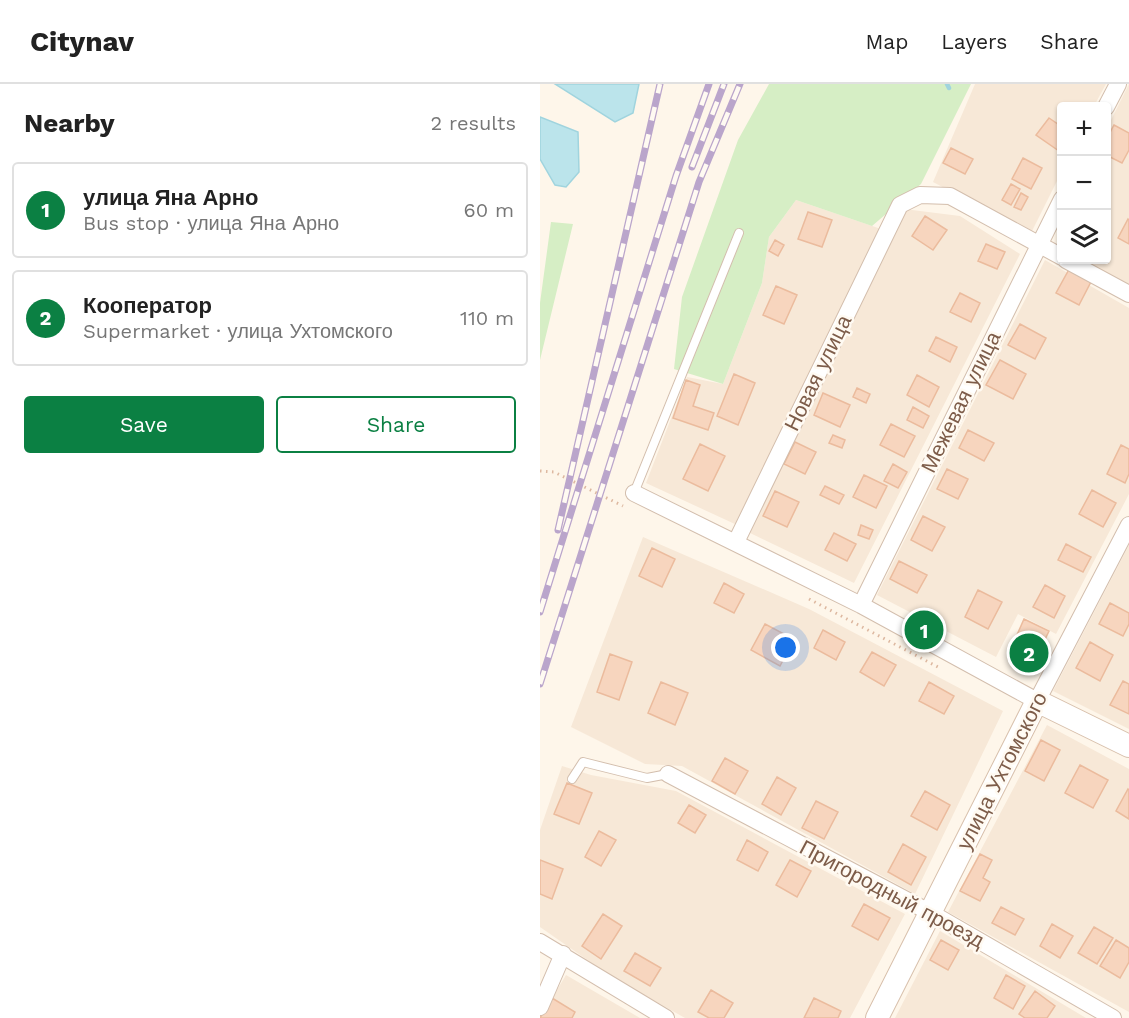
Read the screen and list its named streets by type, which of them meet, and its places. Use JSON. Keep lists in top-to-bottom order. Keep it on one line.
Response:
{"streets":{"main road":["улица Ухтомского"],"street":["Новая улица","Межевая улица","Пригородный проезд"]},"crossings":[["Новая улица","Межевая улица"],["улица Ухтомского","Пригородный проезд"]],"page":{"header":"Citynav","nav":["Map","Layers","Share"],"heading":["Nearby","2 results"],"map_buttons":["+","−"],"list":[{"mark":"1","name":"улица Яна Арно","note":"Bus stop · улица Яна Арно","value":"60 m"},{"mark":"2","name":"Кооператор","note":"Supermarket · улица Ухтомского","value":"110 m"}],"buttons":["Save","Share"],"pins":["1","2"]}}
